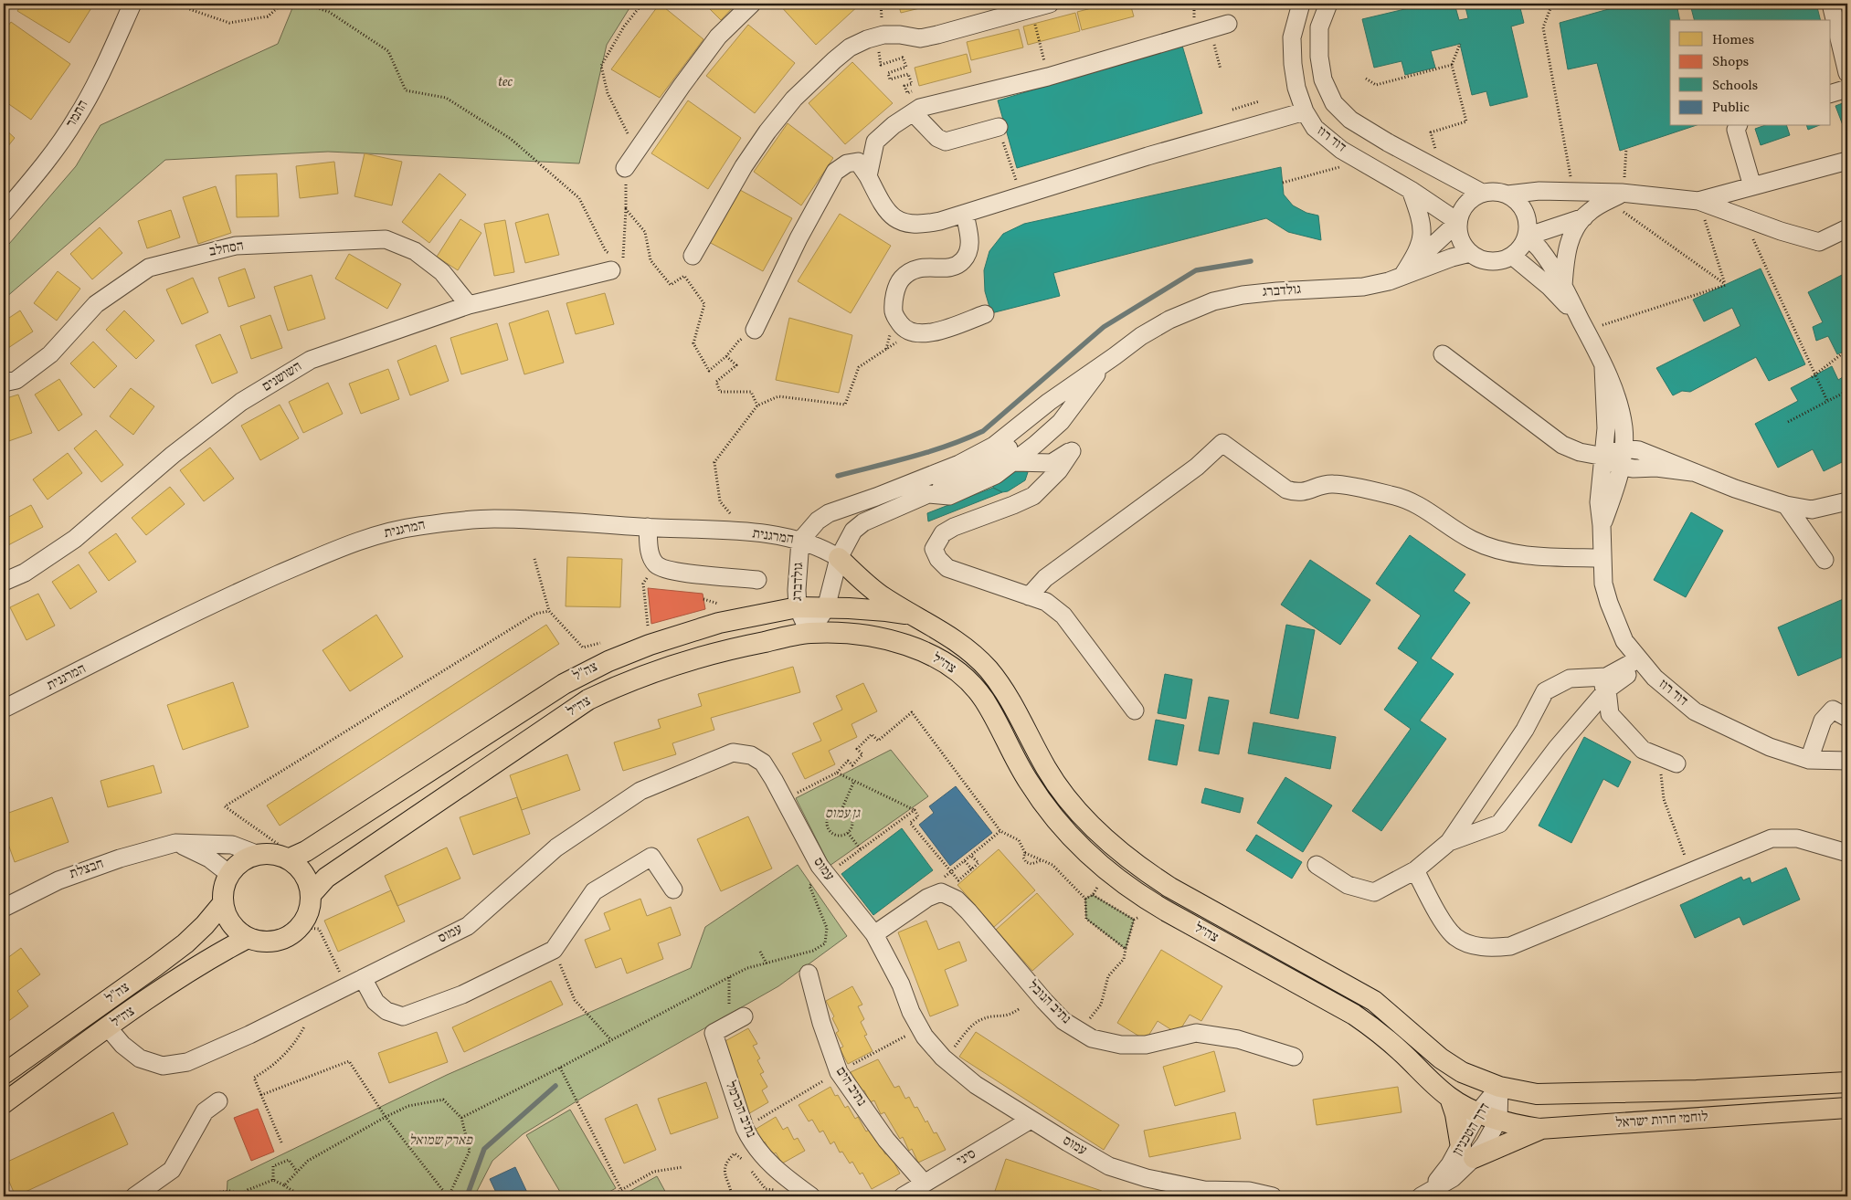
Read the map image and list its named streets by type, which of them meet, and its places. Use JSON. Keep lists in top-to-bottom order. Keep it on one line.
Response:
{"streets":{"main road":["צה״ל","צה\"ל","לוחמי חרות ישראל"],"street":["התמר","דוד רוז","הסחלב","גולדברג","השושנים","המרגנית","חבצלת","עמוס","נתיב הנובל","נתיב הים","נתיב הכרמל","דרך הטכניון","סיני"]},"crossings":[["דוד רוז","גולדברג"],["הסחלב","השושנים"],["גולדברג","המרגנית"],["גולדברג","צה״ל"],["גולדברג","צה\"ל"],["צה״ל","צה\"ל"],["צה״ל","חבצלת"],["צה״ל","עמוס"],["צה״ל","לוחמי חרות ישראל"],["צה״ל","דרך הטכניון"],["צה\"ל","חבצלת"],["עמוס","נתיב הנובל"],["עמוס","סיני"],["נתיב הים","סיני"],["לוחמי חרות ישראל","דרך הטכניון"]],"parks":["tec","גן עמוס","פארק שמואל"],"legend":["Homes","Shops","Schools","Public"]}
